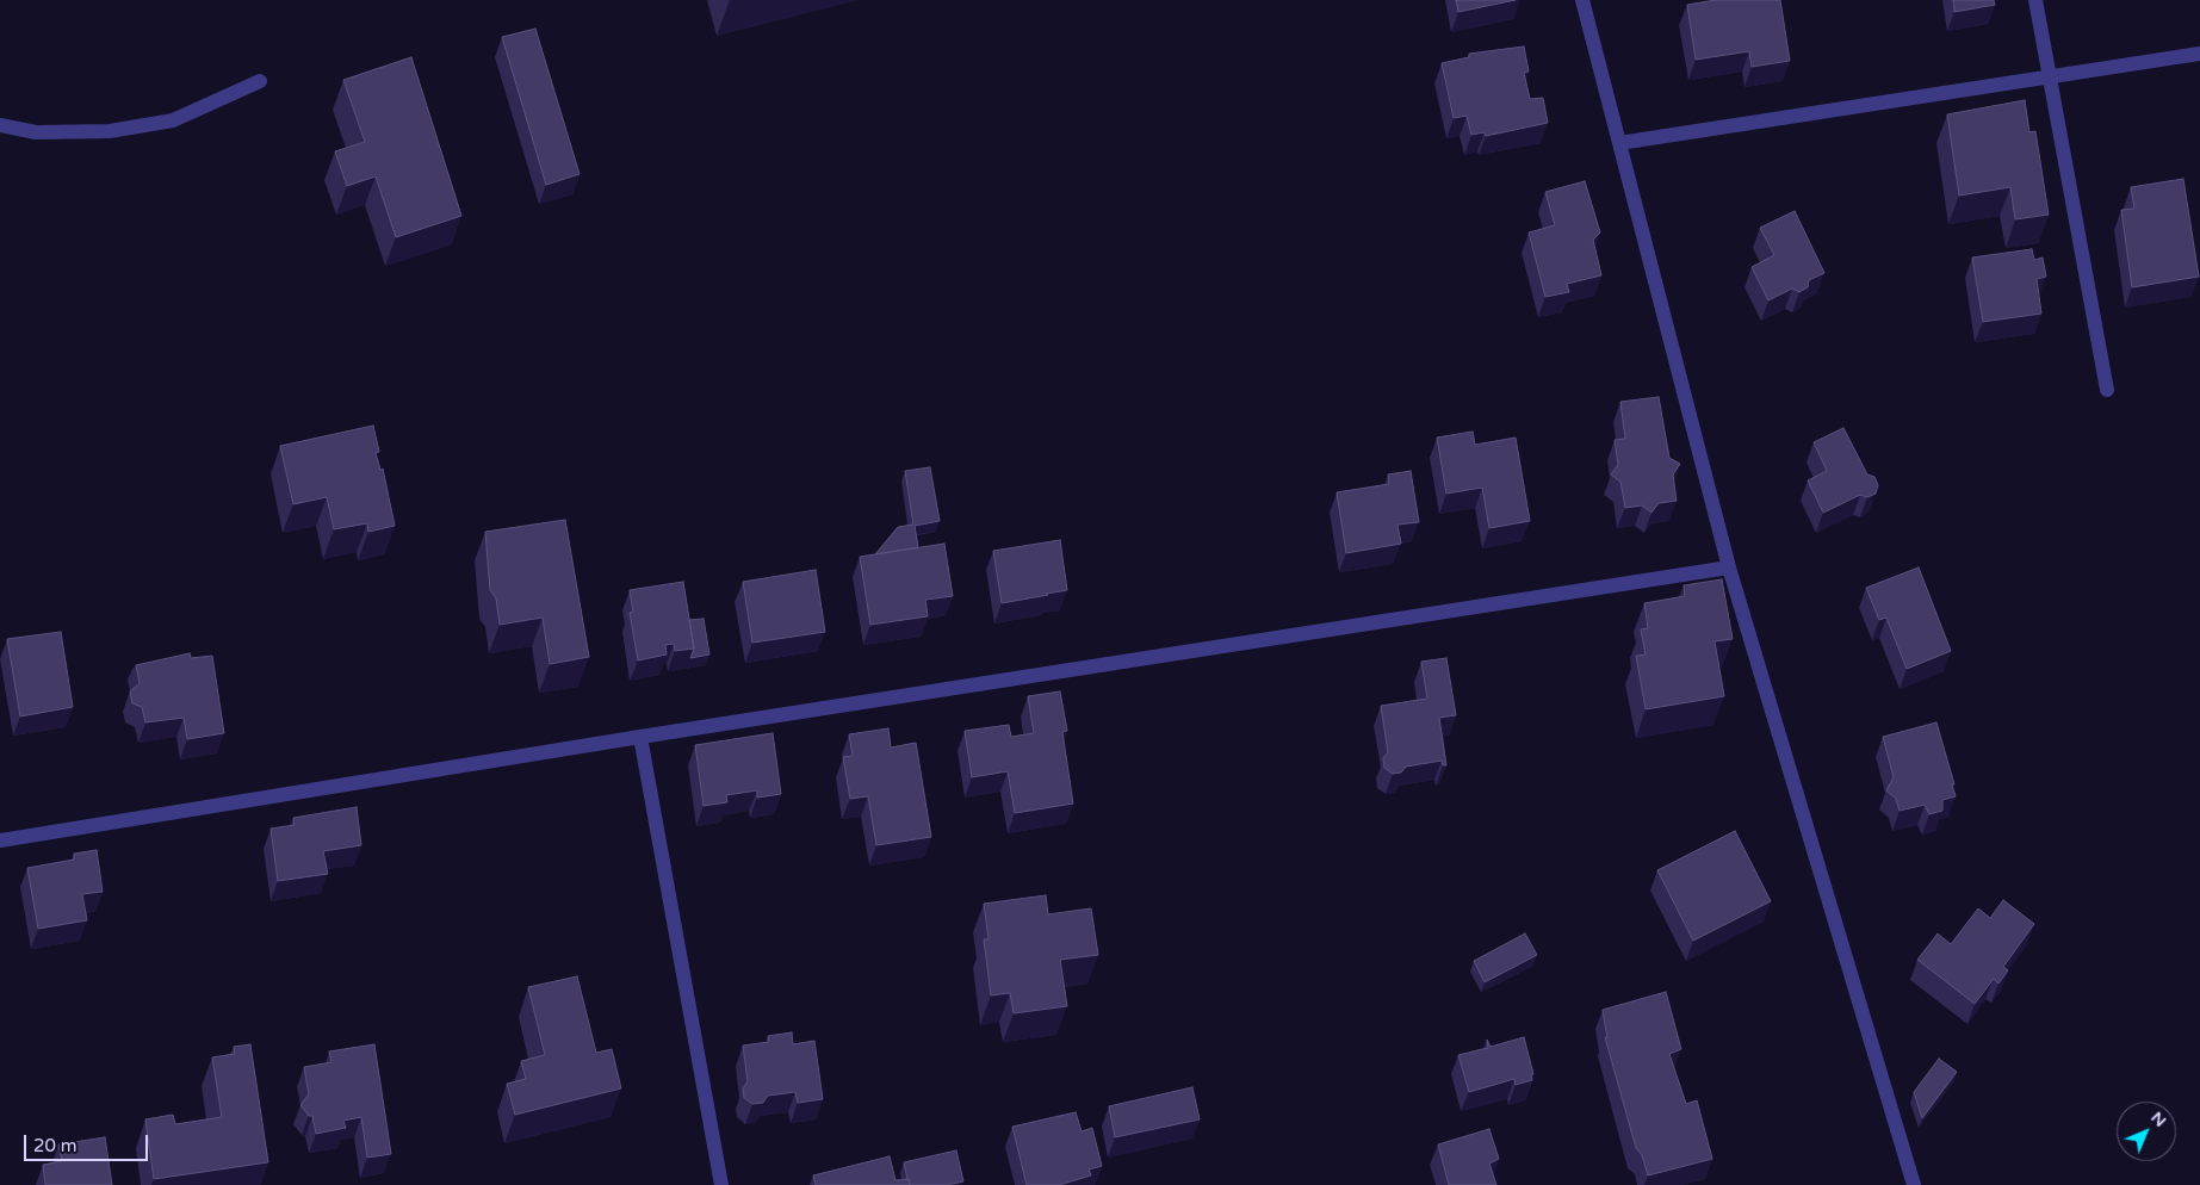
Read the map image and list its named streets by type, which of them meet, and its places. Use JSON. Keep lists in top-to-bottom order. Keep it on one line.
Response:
{"scale_bar":"20 m","north":"top right"}
